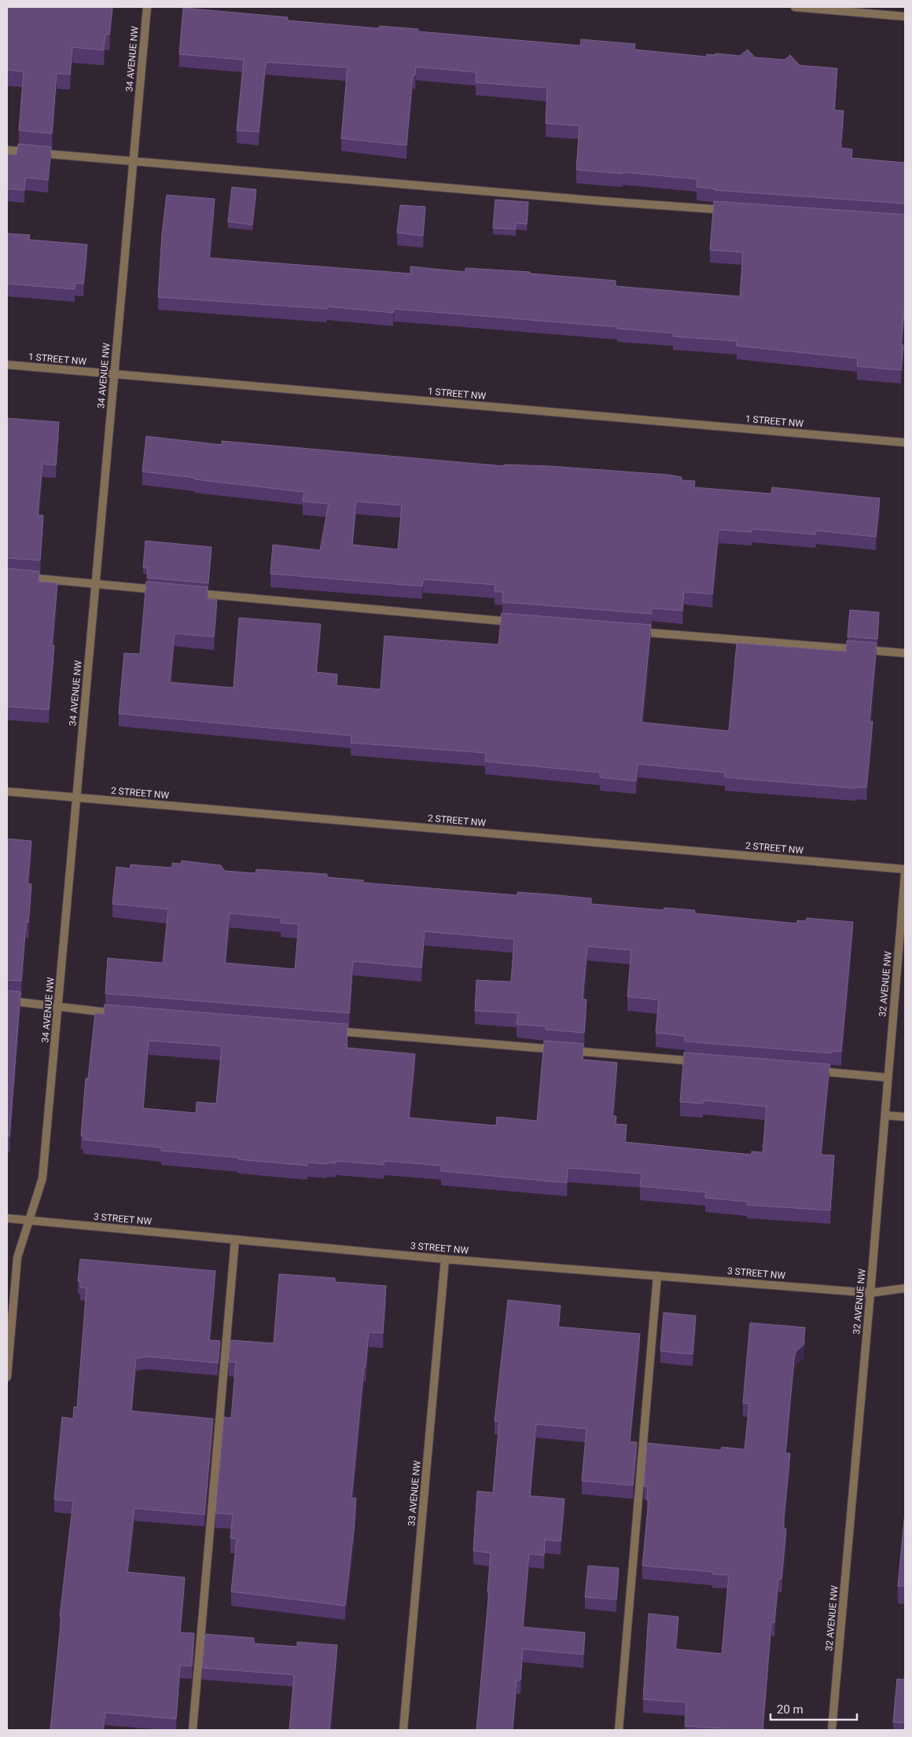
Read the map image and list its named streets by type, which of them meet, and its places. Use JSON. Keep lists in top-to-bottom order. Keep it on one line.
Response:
{"streets":{"street":["34 AVENUE NW","1 STREET NW","2 STREET NW","32 AVENUE NW","3 STREET NW","33 AVENUE NW"]},"crossings":[["34 AVENUE NW","1 STREET NW"],["34 AVENUE NW","2 STREET NW"],["34 AVENUE NW","3 STREET NW"],["32 AVENUE NW","3 STREET NW"],["3 STREET NW","33 AVENUE NW"]],"scale_bar":"20 m"}
